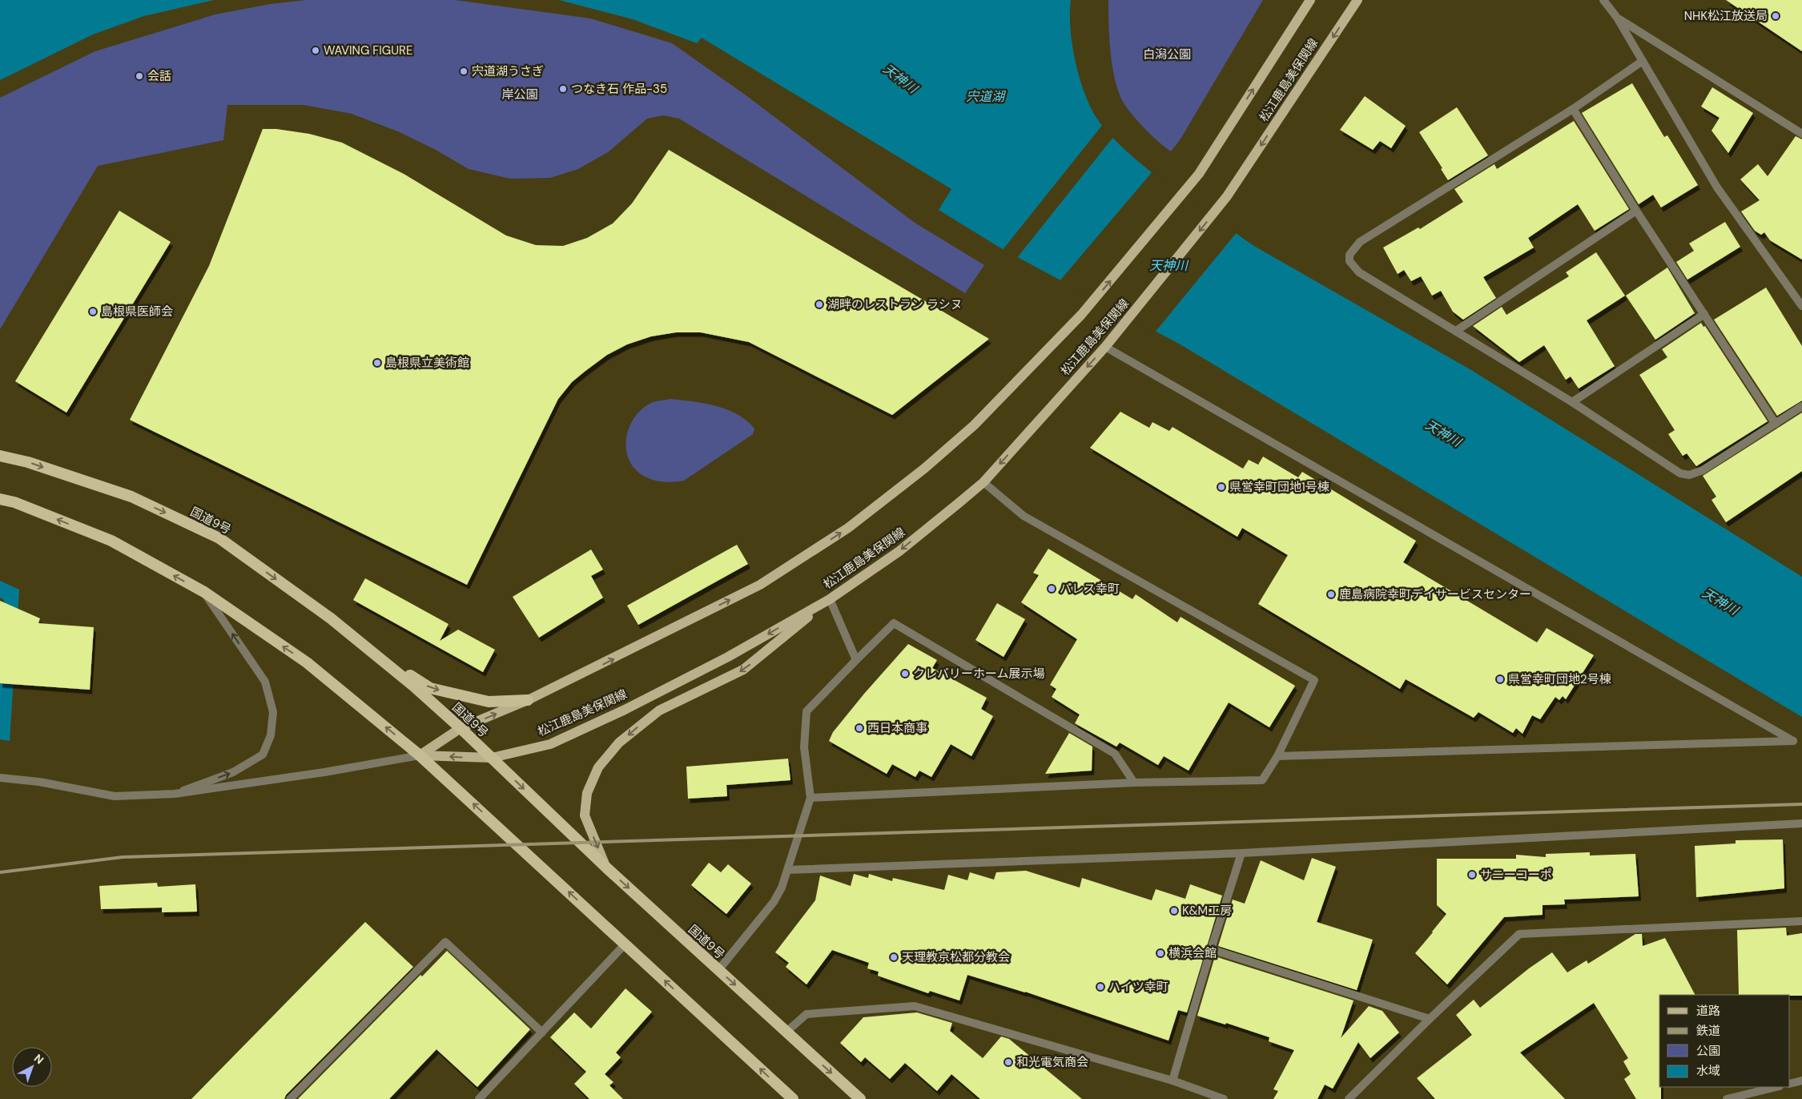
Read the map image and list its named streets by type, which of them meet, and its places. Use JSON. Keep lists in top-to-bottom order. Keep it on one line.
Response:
{"streets":{"highway":["国道9号"],"main road":["松江鹿島美保関線"]},"crossings":[["松江鹿島美保関線","国道9号"]],"water":["天神川","宍道湖"],"parks":["白潟公園","岸公園"],"places":["NHK松江放送局","WAVING FIGURE","宍道湖うさぎ","会話","つなき石 作品-35","湖畔のレストラン ラシヌ","島根県医師会","島根県立美術館","県営幸町団地1号棟","パレス幸町","鹿島病院幸町デイサービスセンター","クレバリーホーム展示場","県営幸町団地2号棟","西日本商事","サニーコーポ","K&M工房","横浜会館","天理教京松都分教会","ハイツ幸町","和光電気商会"],"legend":["道路","鉄道","公園","水域"],"north":"top right"}
